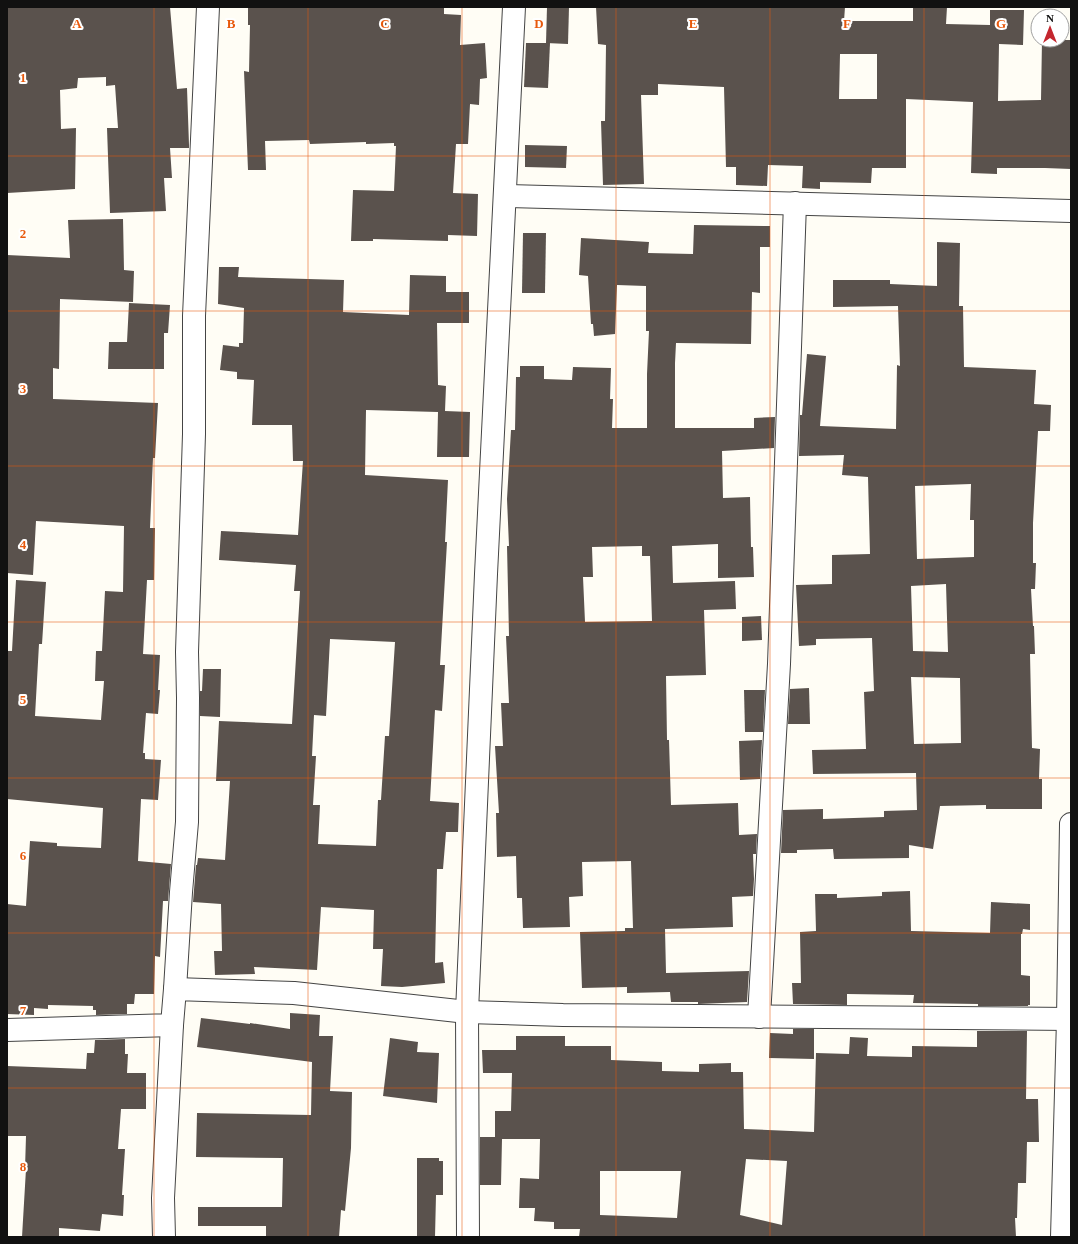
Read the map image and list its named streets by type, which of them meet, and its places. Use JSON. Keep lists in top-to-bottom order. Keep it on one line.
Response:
{"north":"top","grid":{"columns":["A","B","C","D","E","F","G"],"rows":["1","2","3","4","5","6","7","8"]}}
